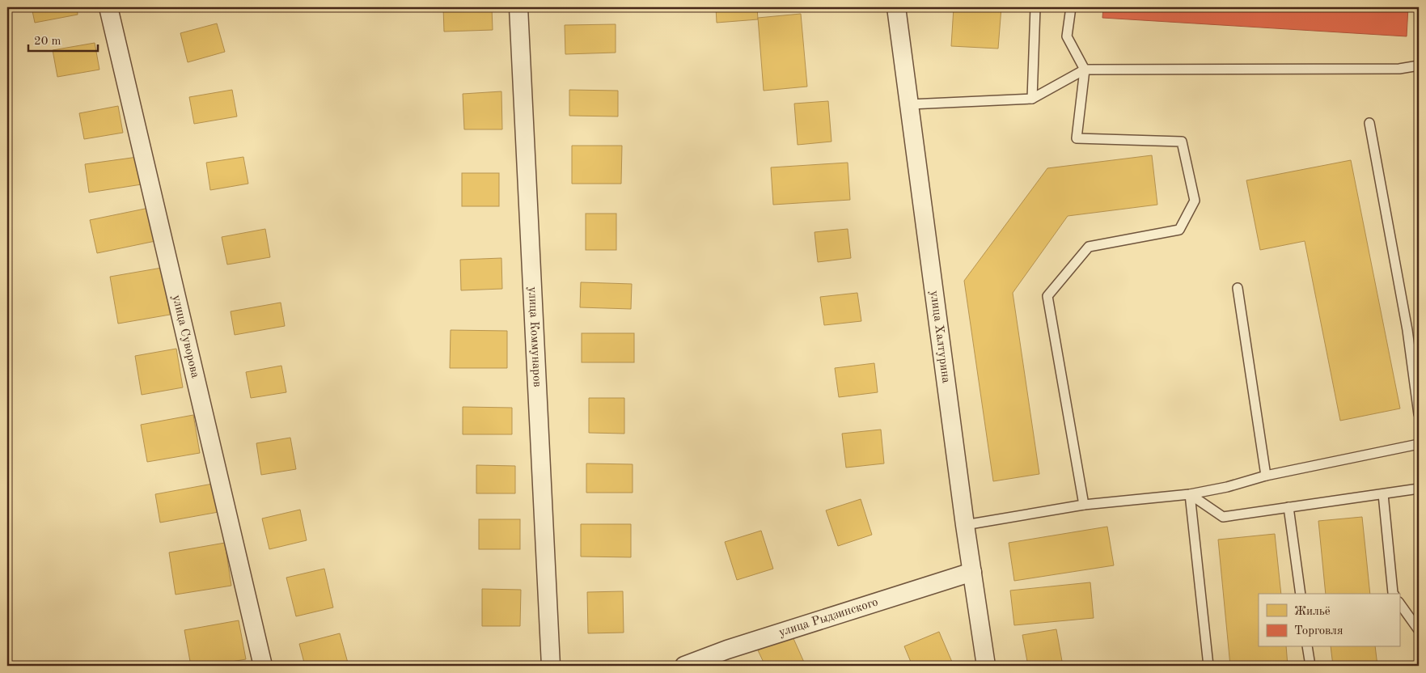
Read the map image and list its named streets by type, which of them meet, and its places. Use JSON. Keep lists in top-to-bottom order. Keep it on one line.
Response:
{"streets":{"street":["улица Суворова","улица Коммунаров","улица Халтурина","улица Рыдзинского"]},"crossings":[["улица Халтурина","улица Рыдзинского"]],"legend":["Жильё","Торговля"],"scale_bar":"20 m"}
